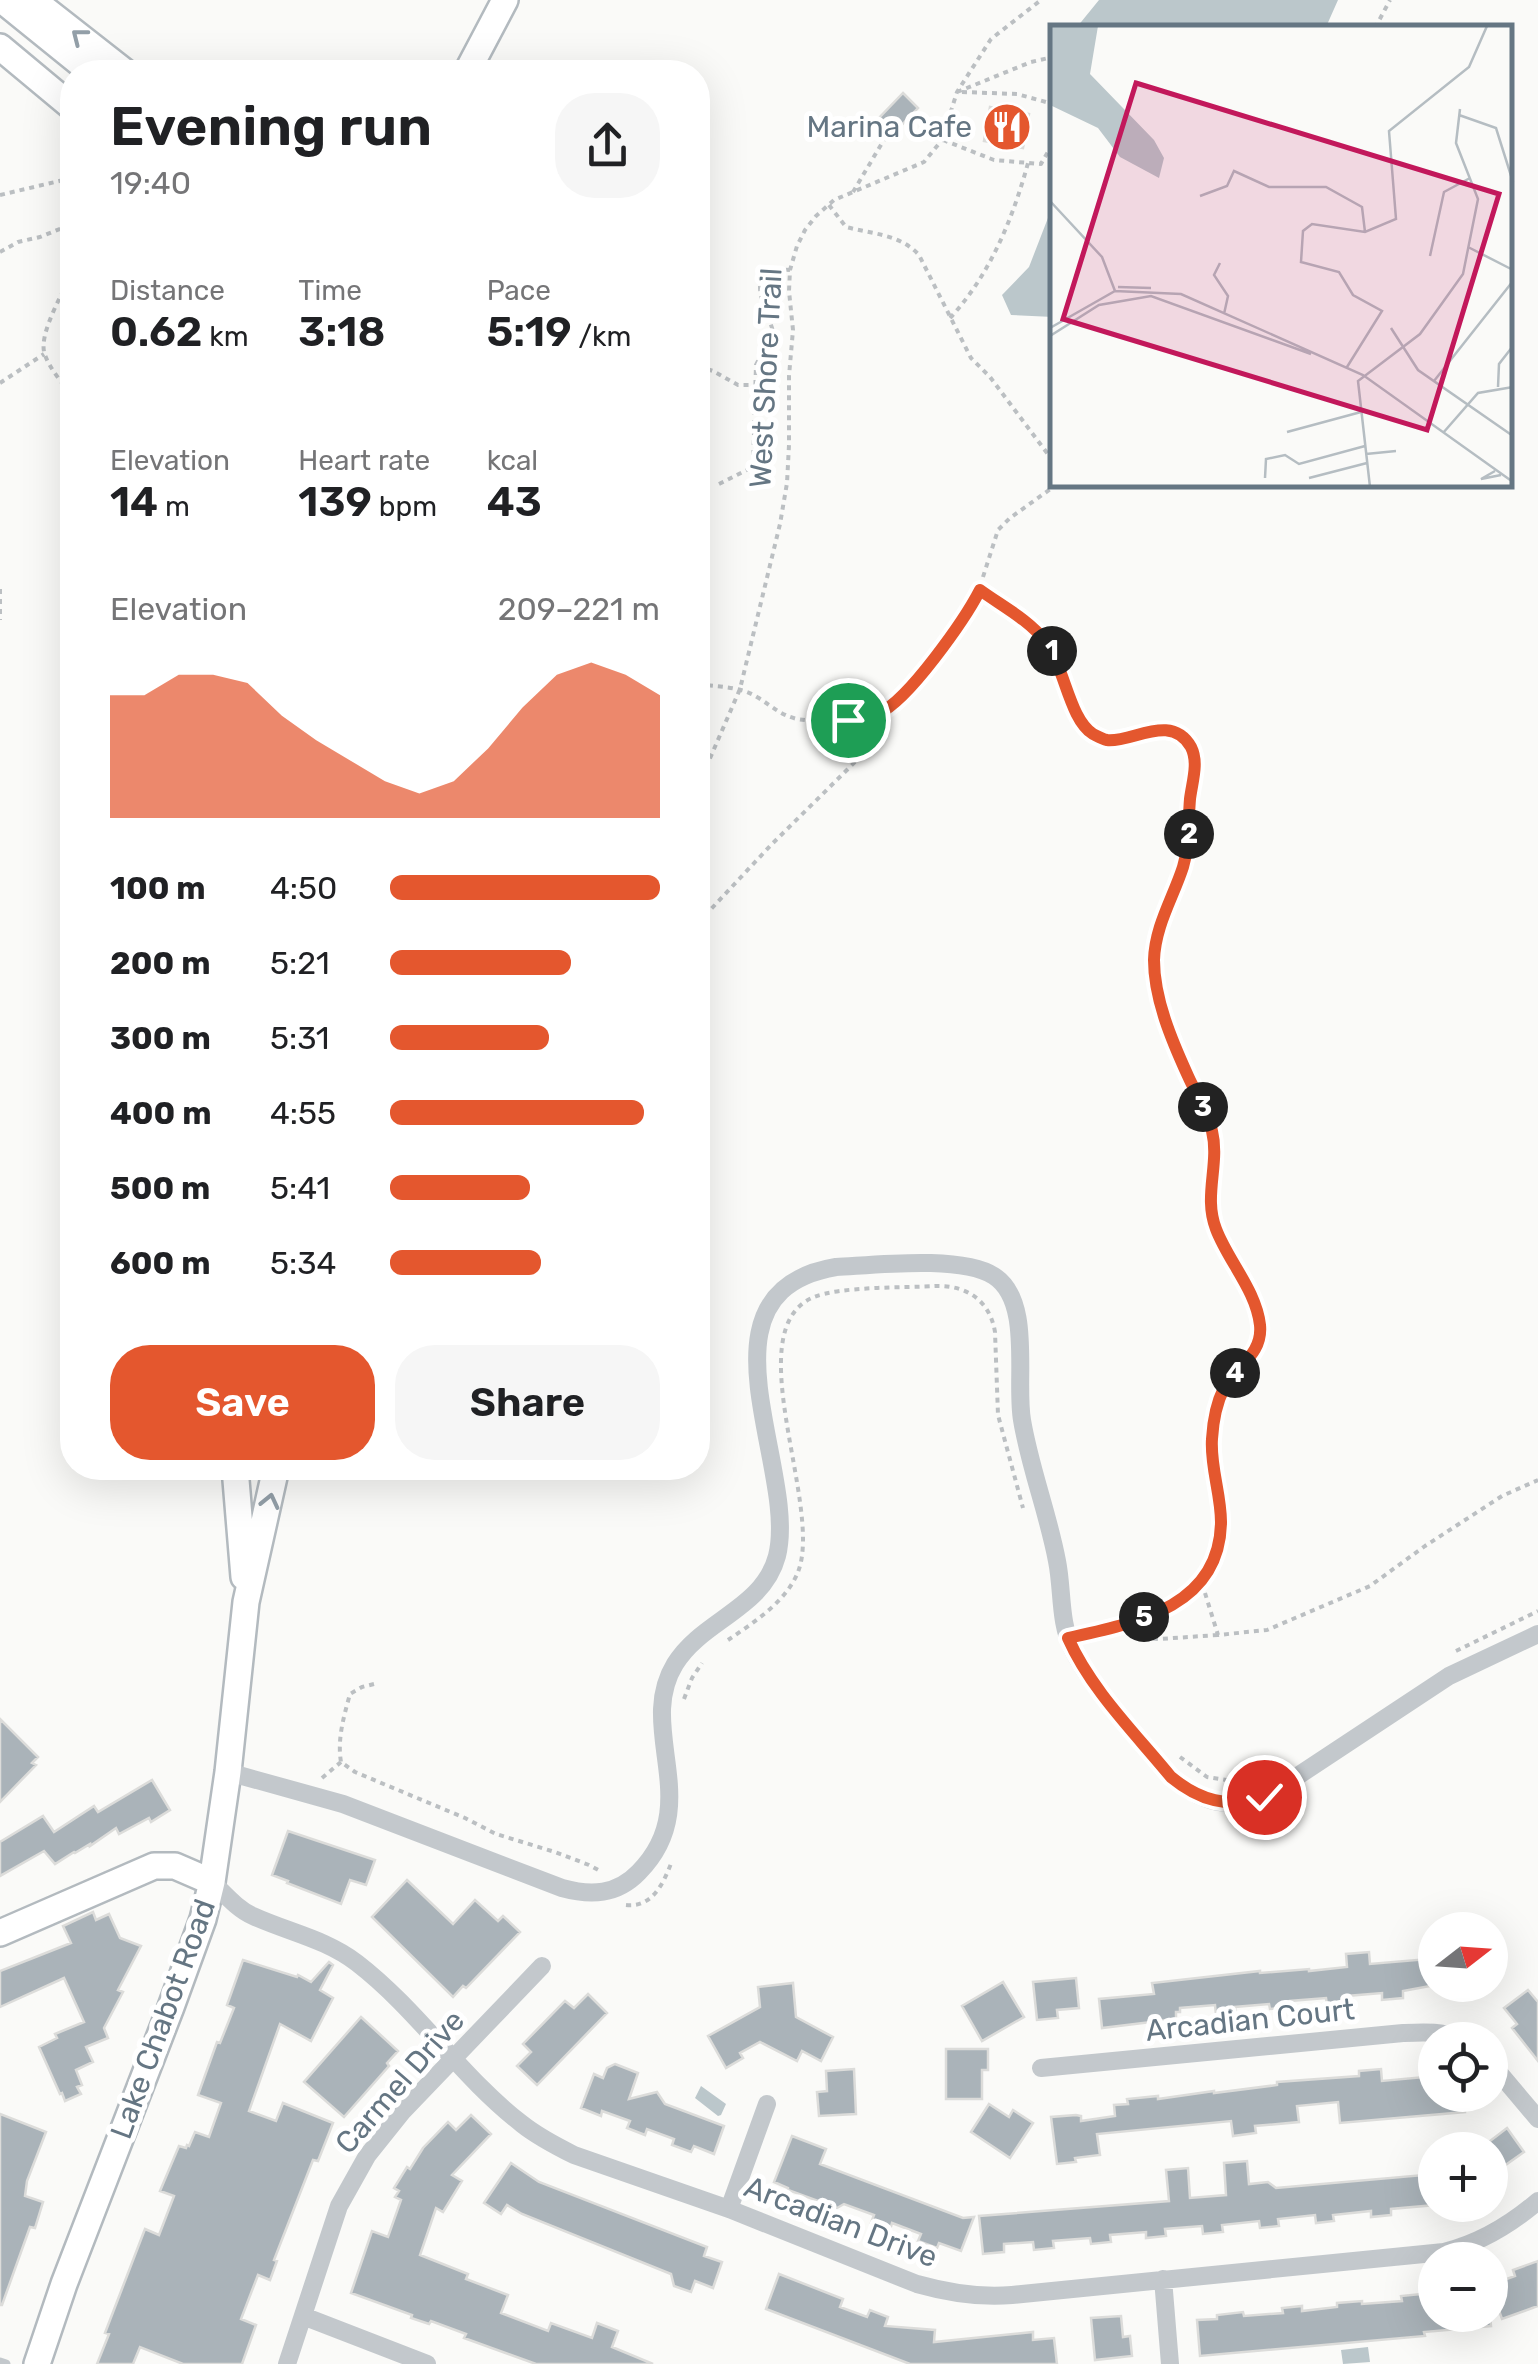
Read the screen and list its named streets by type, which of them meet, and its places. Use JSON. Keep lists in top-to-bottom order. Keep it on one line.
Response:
{"streets":{"main road":["Lake Chabot Road"],"street":["Arcadian Court","Carmel Drive","Arcadian Drive"],"path":["West Shore Trail"]},"crossings":[["Lake Chabot Road","Arcadian Drive"],["Carmel Drive","Arcadian Drive"]],"places":{"restaurant":["Marina Cafe"]},"north":"right","page":{"heading":["Evening run","19:40"],"stats":[["Distance","0.62 km"],["Time","3:18"],["Pace","5:19 /km"],["Elevation","14 m"],["Heart rate","139 bpm"],["kcal","43"]],"chart":["Elevation","209–221 m"],"pins":["1","2","3","4","5"],"list":[{"name":"100 m","note":"4:50"},{"name":"200 m","note":"5:21"},{"name":"300 m","note":"5:31"},{"name":"400 m","note":"4:55"},{"name":"500 m","note":"5:41"},{"name":"600 m","note":"5:34"}],"buttons":["Save","Share"],"map_buttons":["+","−"]}}
